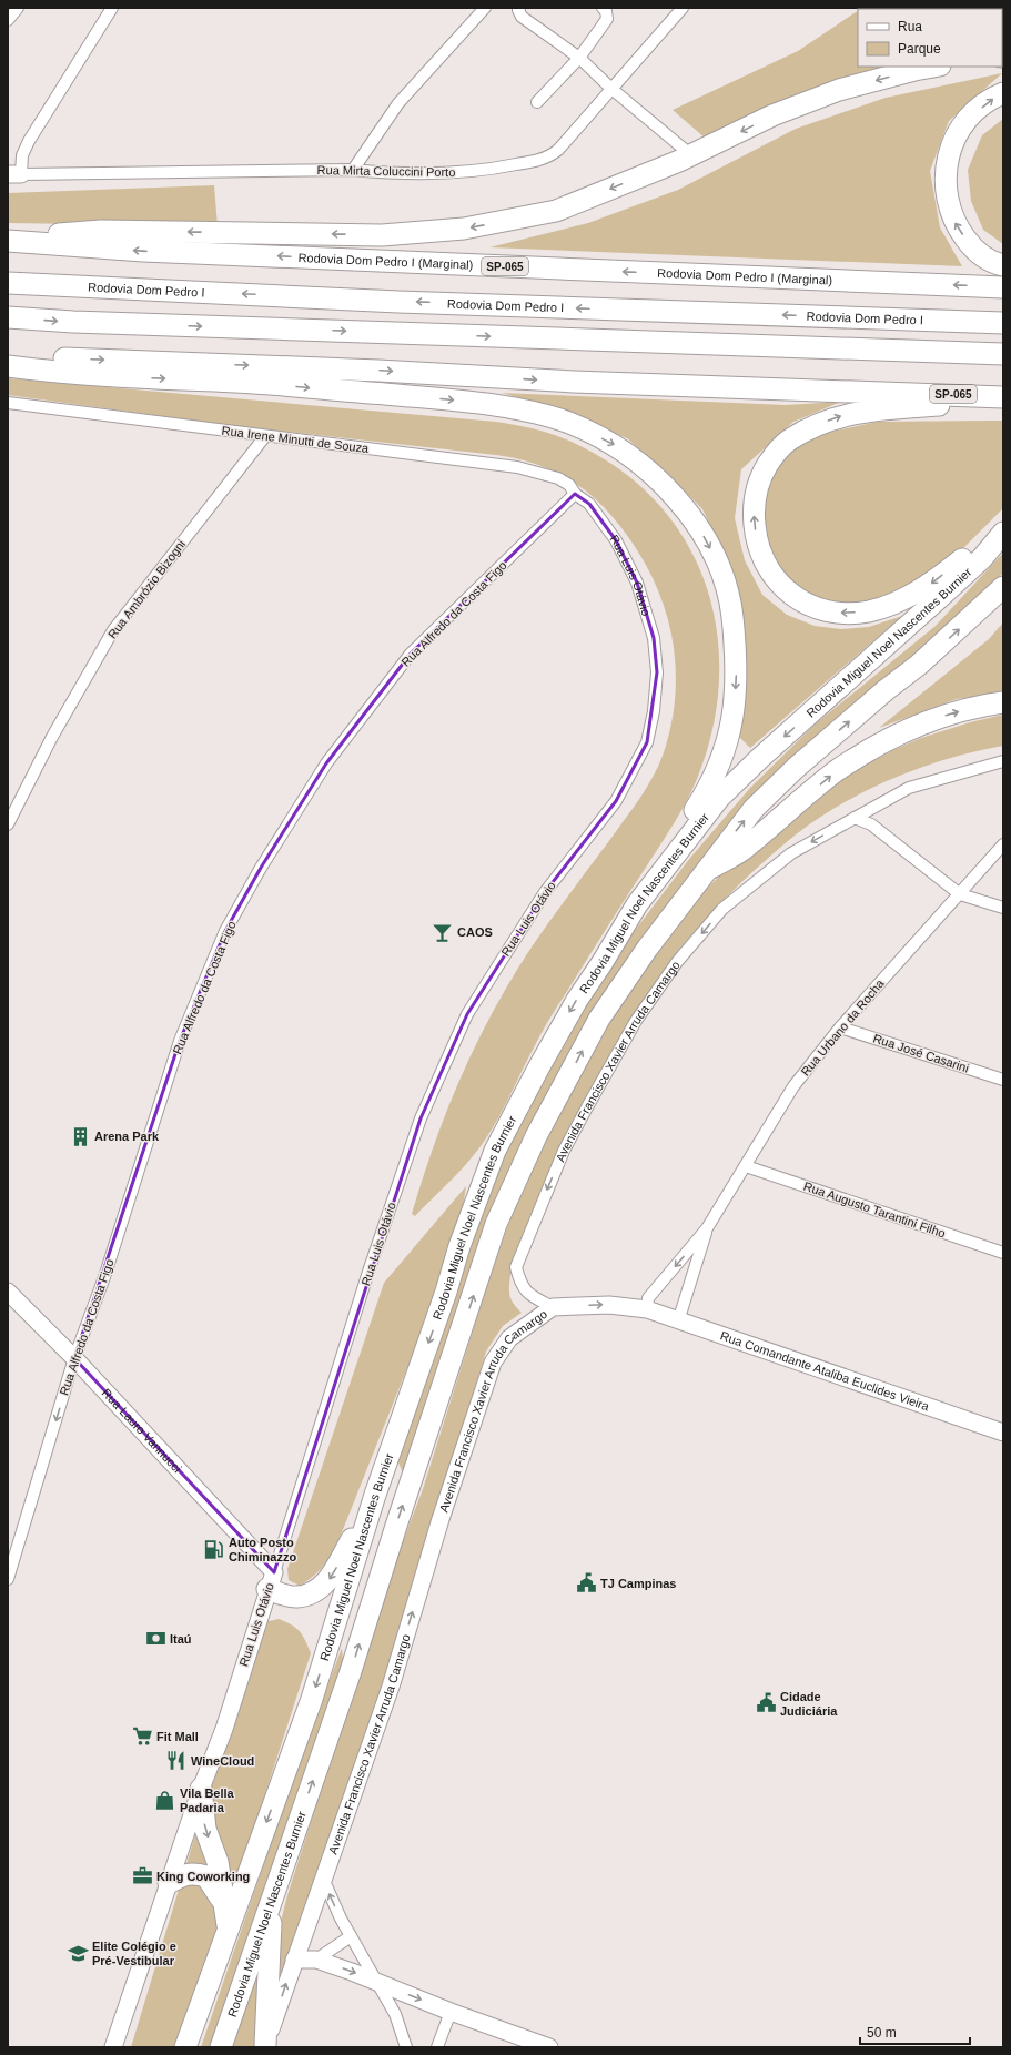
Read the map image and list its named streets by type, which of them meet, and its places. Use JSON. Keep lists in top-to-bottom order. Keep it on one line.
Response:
{"streets":{"highway":["Rodovia Dom Pedro I (Marginal)","SP-065","Rodovia Dom Pedro I","Rodovia Miguel Noel Nascentes Burnier"],"street":["Rua Mirta Coluccini Porto","Rua Irene Minutti de Souza","Rua Luis Otávio","Rua Ambrózio Bizogni","Rua Alfredo da Costa Figo","Rua Urbano da Rocha","Rua José Casarini","Avenida Francisco Xavier Arruda Camargo","Rua Augusto Tarantini Filho","Rua Comandante Ataliba Euclides Vieira","Rua Lauro Vannucci"]},"crossings":[["Rua Irene Minutti de Souza","Rua Luis Otávio"],["Rua Irene Minutti de Souza","Rua Ambrózio Bizogni"],["Rua Irene Minutti de Souza","Rua Alfredo da Costa Figo"],["Rua Luis Otávio","Rua Alfredo da Costa Figo"],["Rua Luis Otávio","Rua Lauro Vannucci"],["Rua Alfredo da Costa Figo","Rua Lauro Vannucci"],["Rua Urbano da Rocha","Rua José Casarini"],["Rua Urbano da Rocha","Rua Augusto Tarantini Filho"],["Rua Urbano da Rocha","Rua Comandante Ataliba Euclides Vieira"],["Avenida Francisco Xavier Arruda Camargo","Rua Comandante Ataliba Euclides Vieira"]],"places":{"bar":["CAOS"],"building":["Arena Park"],"fuel station":["Auto Posto Chiminazzo"],"public building":["TJ Campinas","Cidade Judiciária"],"bank":["Itaú"],"supermarket":["Fit Mall"],"restaurant":["WineCloud"],"shop":["Vila Bella Padaria"],"office":["King Coworking"],"school or university":["Elite Colégio e Pré-Vestibular"]},"legend":["Rua","Parque"],"scale_bar":"50 m"}
